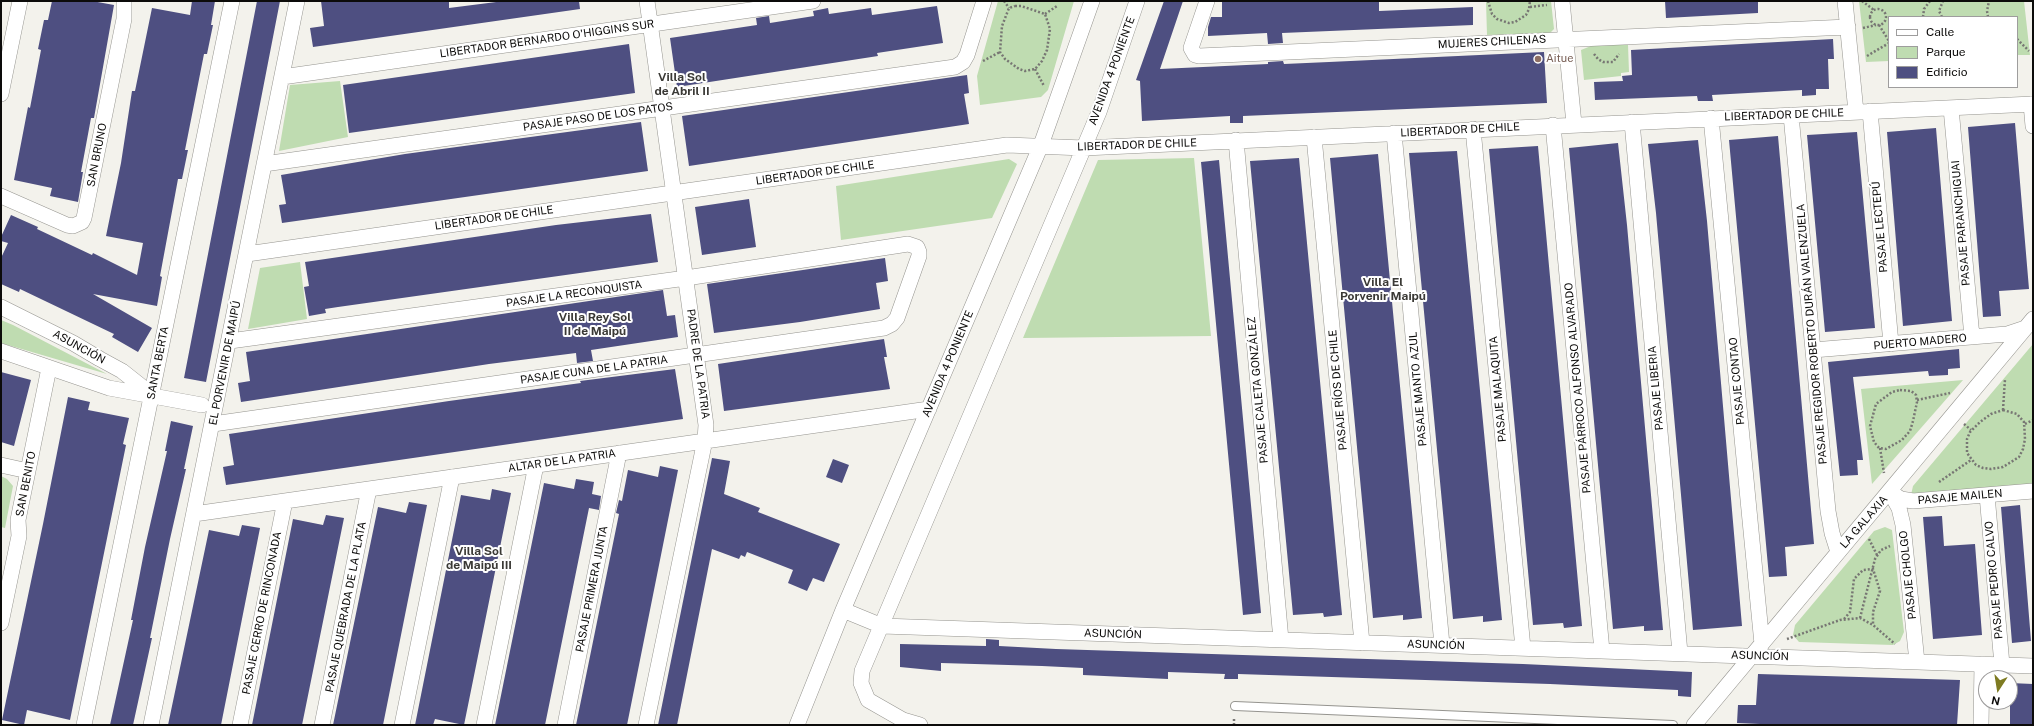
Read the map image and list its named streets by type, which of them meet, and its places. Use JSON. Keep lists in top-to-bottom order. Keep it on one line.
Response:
{"streets":{"street":["LIBERTADOR BERNARDO O'HIGGINS SUR","MUJERES CHILENAS","AVENIDA 4 PONIENTE","LIBERTADOR DE CHILE","PASAJE PASO DE LOS PATOS","SAN BRUNO","PASAJE PARANCHIGUAI","PASAJE LECTEPÚ","PASAJE LA RECONQUISTA","PASAJE REGIDOR ROBERTO DURÁN VALENZUELA","PUERTO MADERO","ASUNCIÓN","SANTA BERTA","EL PORVENIR DE MAIPÚ","PADRE DE LA PATRIA","PASAJE CUNA DE LA PATRIA","PASAJE CONTAO","PASAJE PÁRROCO ALFONSO ALVARADO","PASAJE LIBERIA","PASAJE MANTO AZUL","PASAJE MALAQUITA","PASAJE CALETA GONZÁLEZ","PASAJE RÍOS DE CHILE","ALTAR DE LA PATRIA","SAN BENITO","PASAJE MAILEN","LA GALAXIA","PASAJE CHOLGO","PASAJE PEDRO CALVO","PASAJE PRIMERA JUNTA","PASAJE QUEBRADA DE LA PLATA","PASAJE CERRO DE RINCONADA"]},"crossings":[["LIBERTADOR BERNARDO O'HIGGINS SUR","EL PORVENIR DE MAIPÚ"],["LIBERTADOR BERNARDO O'HIGGINS SUR","PADRE DE LA PATRIA"],["MUJERES CHILENAS","PASAJE LECTEPÚ"],["AVENIDA 4 PONIENTE","LIBERTADOR DE CHILE"],["AVENIDA 4 PONIENTE","ASUNCIÓN"],["AVENIDA 4 PONIENTE","ALTAR DE LA PATRIA"],["LIBERTADOR DE CHILE","PASAJE PARANCHIGUAI"],["LIBERTADOR DE CHILE","PASAJE LECTEPÚ"],["LIBERTADOR DE CHILE","PASAJE REGIDOR ROBERTO DURÁN VALENZUELA"],["LIBERTADOR DE CHILE","EL PORVENIR DE MAIPÚ"],["LIBERTADOR DE CHILE","PADRE DE LA PATRIA"],["LIBERTADOR DE CHILE","PASAJE CONTAO"],["LIBERTADOR DE CHILE","PASAJE PÁRROCO ALFONSO ALVARADO"],["LIBERTADOR DE CHILE","PASAJE LIBERIA"],["LIBERTADOR DE CHILE","PASAJE MANTO AZUL"],["LIBERTADOR DE CHILE","PASAJE MALAQUITA"],["LIBERTADOR DE CHILE","PASAJE CALETA GONZÁLEZ"],["LIBERTADOR DE CHILE","PASAJE RÍOS DE CHILE"],["PASAJE PASO DE LOS PATOS","EL PORVENIR DE MAIPÚ"],["PASAJE PASO DE LOS PATOS","PADRE DE LA PATRIA"],["PASAJE PARANCHIGUAI","PUERTO MADERO"],["PASAJE LECTEPÚ","PUERTO MADERO"],["PASAJE LA RECONQUISTA","EL PORVENIR DE MAIPÚ"],["PASAJE LA RECONQUISTA","PADRE DE LA PATRIA"],["PASAJE LA RECONQUISTA","PASAJE CUNA DE LA PATRIA"],["PASAJE REGIDOR ROBERTO DURÁN VALENZUELA","PUERTO MADERO"],["PASAJE REGIDOR ROBERTO DURÁN VALENZUELA","LA GALAXIA"],["PUERTO MADERO","LA GALAXIA"],["ASUNCIÓN","SANTA BERTA"],["ASUNCIÓN","PASAJE PÁRROCO ALFONSO ALVARADO"],["ASUNCIÓN","PASAJE LIBERIA"],["ASUNCIÓN","PASAJE MANTO AZUL"],["ASUNCIÓN","PASAJE MALAQUITA"],["ASUNCIÓN","PASAJE CALETA GONZÁLEZ"],["ASUNCIÓN","PASAJE RÍOS DE CHILE"],["ASUNCIÓN","SAN BENITO"],["ASUNCIÓN","LA GALAXIA"],["ASUNCIÓN","PASAJE CHOLGO"],["ASUNCIÓN","PASAJE PEDRO CALVO"],["EL PORVENIR DE MAIPÚ","PASAJE CUNA DE LA PATRIA"],["EL PORVENIR DE MAIPÚ","ALTAR DE LA PATRIA"],["PADRE DE LA PATRIA","PASAJE CUNA DE LA PATRIA"],["PADRE DE LA PATRIA","ALTAR DE LA PATRIA"],["PASAJE CONTAO","LA GALAXIA"],["ALTAR DE LA PATRIA","PASAJE PRIMERA JUNTA"],["ALTAR DE LA PATRIA","PASAJE QUEBRADA DE LA PLATA"],["ALTAR DE LA PATRIA","PASAJE CERRO DE RINCONADA"],["PASAJE MAILEN","LA GALAXIA"],["PASAJE MAILEN","PASAJE CHOLGO"],["PASAJE MAILEN","PASAJE PEDRO CALVO"],["LA GALAXIA","PASAJE CHOLGO"]],"districts":["Villa Sol de Abril II","Villa El Porvenir Maipú","Villa Rey Sol II de Maipú","Villa Sol de Maipú III"],"places":["Aitue"],"legend":["Calle","Parque","Edificio"],"north":"bottom"}
